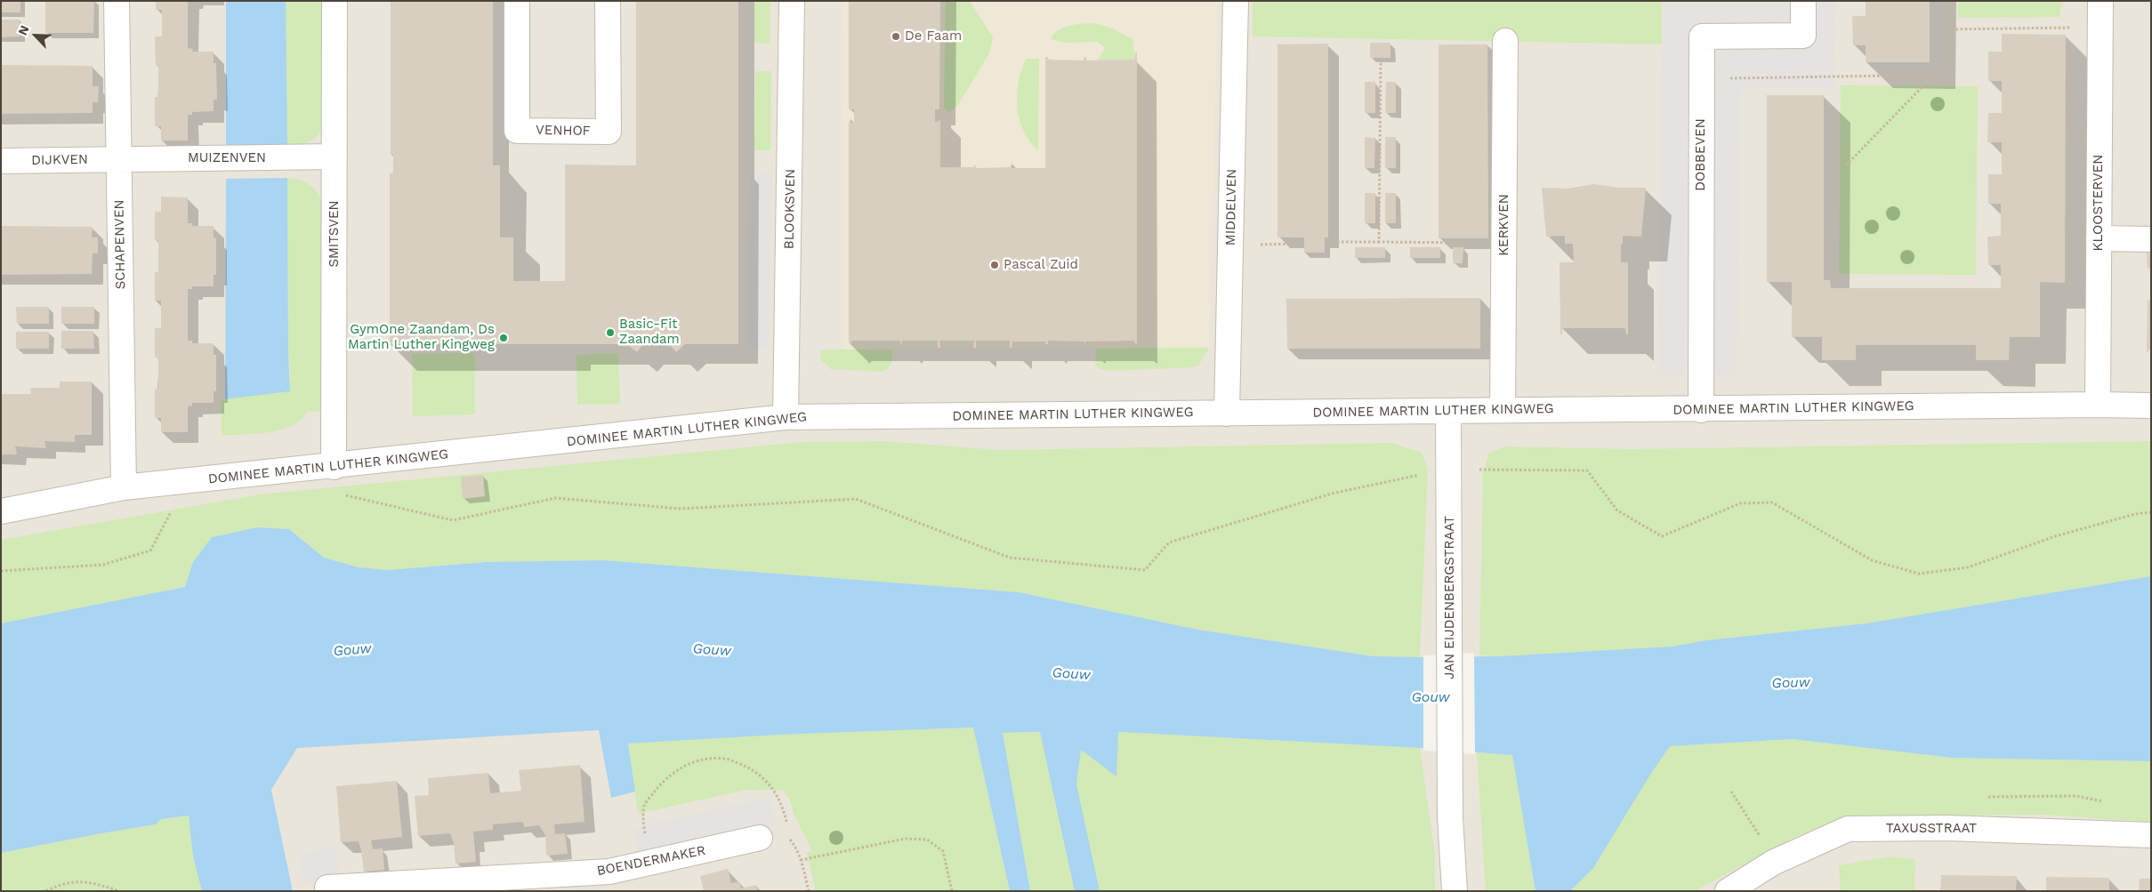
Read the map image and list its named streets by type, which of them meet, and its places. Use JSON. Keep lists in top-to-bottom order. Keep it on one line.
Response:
{"streets":{"street":["VENHOF","DOBBEVEN","MUIZENVEN","DIJKVEN","KLOOSTERVEN","MIDDELVEN","BLOOKSVEN","KERKVEN","SMITSVEN","SCHAPENVEN","DOMINEE MARTIN LUTHER KINGWEG","JAN EIJDENBERGSTRAAT","TAXUSSTRAAT","BOENDERMAKER"]},"crossings":[["DOBBEVEN","DOMINEE MARTIN LUTHER KINGWEG"],["MUIZENVEN","DIJKVEN"],["MUIZENVEN","SMITSVEN"],["MUIZENVEN","SCHAPENVEN"],["DIJKVEN","SCHAPENVEN"],["KLOOSTERVEN","DOMINEE MARTIN LUTHER KINGWEG"],["MIDDELVEN","DOMINEE MARTIN LUTHER KINGWEG"],["BLOOKSVEN","DOMINEE MARTIN LUTHER KINGWEG"],["KERKVEN","DOMINEE MARTIN LUTHER KINGWEG"],["SMITSVEN","DOMINEE MARTIN LUTHER KINGWEG"],["SCHAPENVEN","DOMINEE MARTIN LUTHER KINGWEG"],["DOMINEE MARTIN LUTHER KINGWEG","JAN EIJDENBERGSTRAAT"]],"water":["Gouw"],"places":["De Faam","Pascal Zuid","Basic-Fit Zaandam","GymOne Zaandam, Ds Martin Luther Kingweg"],"north":"top left"}
